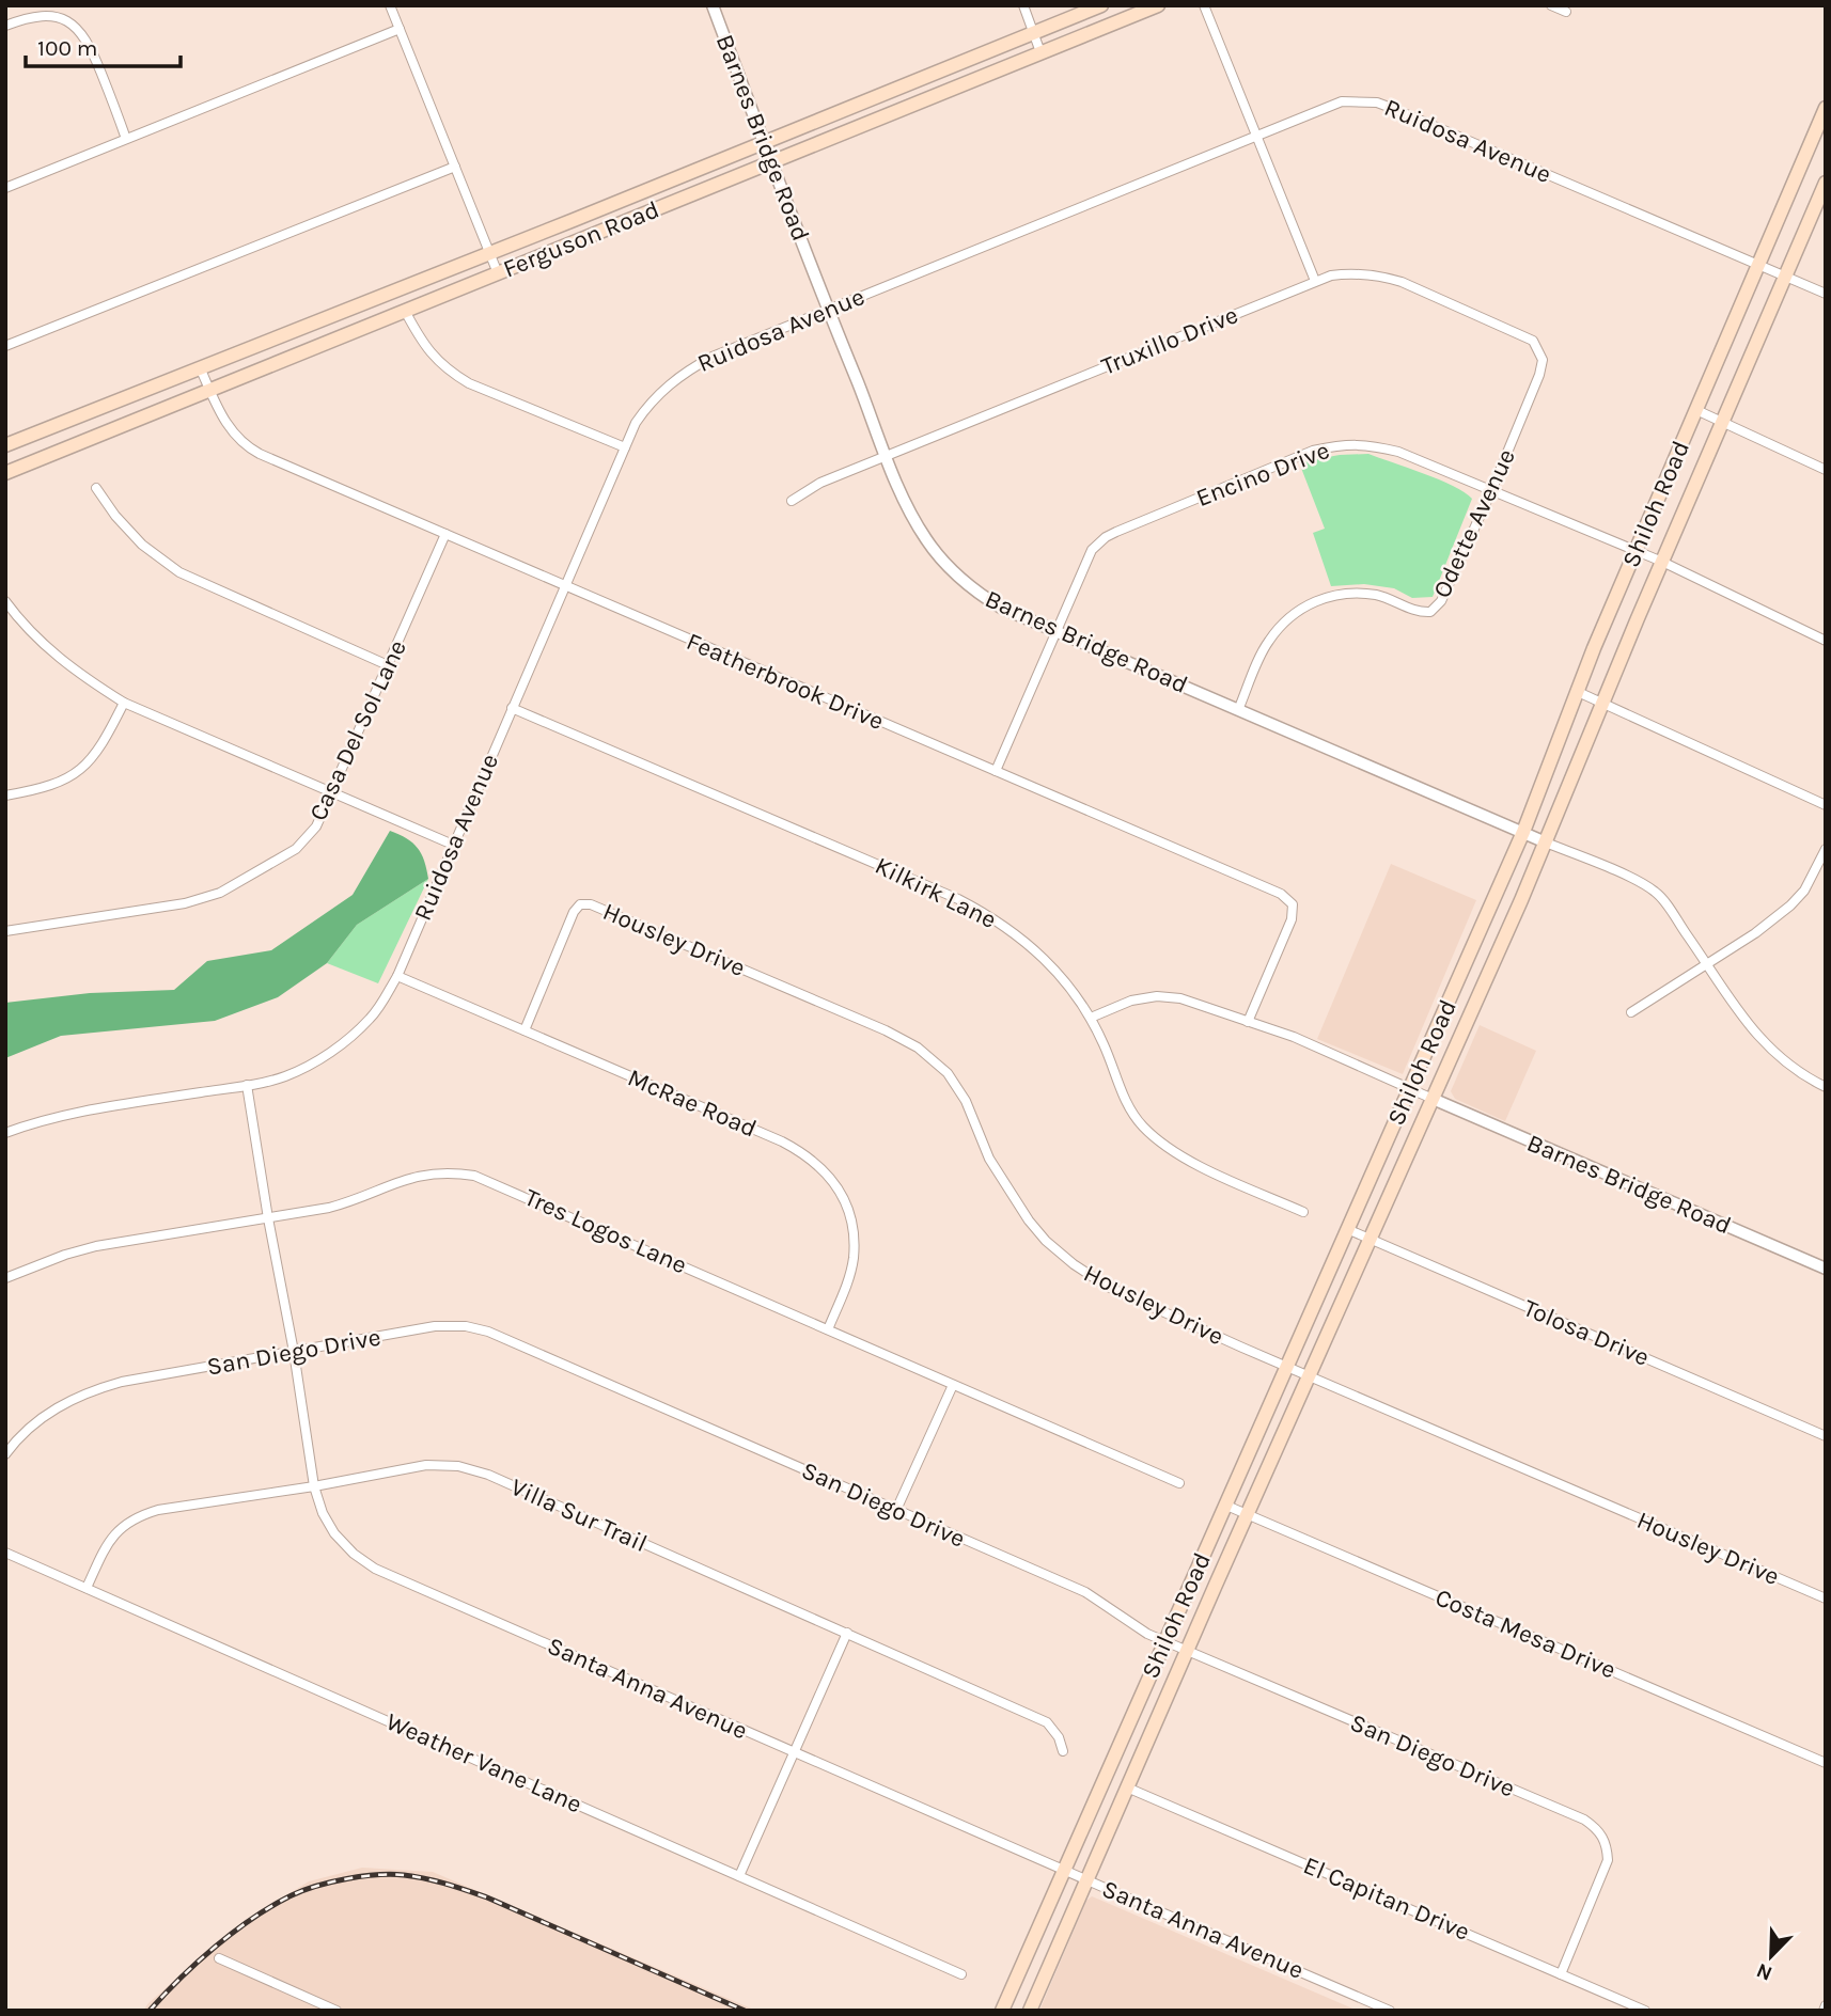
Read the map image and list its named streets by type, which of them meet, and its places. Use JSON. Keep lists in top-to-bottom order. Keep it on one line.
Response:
{"streets":{"main road":["Ferguson Road","Shiloh Road"],"street":["Barnes Bridge Road","Ruidosa Avenue","Truxillo Drive","Encino Drive","Odette Avenue","Featherbrook Drive","Casa Del Sol Lane","Kilkirk Lane","Housley Drive","McRae Road","Tres Logos Lane","Tolosa Drive","San Diego Drive","Villa Sur Trail","Costa Mesa Drive","Santa Anna Avenue","Weather Vane Lane","El Capitan Drive"]},"crossings":[["Barnes Bridge Road","Ruidosa Avenue"],["Barnes Bridge Road","Ferguson Road"],["Barnes Bridge Road","Truxillo Drive"],["Barnes Bridge Road","Encino Drive"],["Barnes Bridge Road","Shiloh Road"],["Barnes Bridge Road","Odette Avenue"],["Ruidosa Avenue","Shiloh Road"],["Ruidosa Avenue","Featherbrook Drive"],["Ruidosa Avenue","Kilkirk Lane"],["Ruidosa Avenue","McRae Road"],["Ruidosa Avenue","Santa Anna Avenue"],["Ferguson Road","Featherbrook Drive"],["Truxillo Drive","Odette Avenue"],["Encino Drive","Shiloh Road"],["Encino Drive","Odette Avenue"],["Encino Drive","Featherbrook Drive"],["Shiloh Road","Housley Drive"],["Shiloh Road","Tolosa Drive"],["Shiloh Road","San Diego Drive"],["Shiloh Road","Costa Mesa Drive"],["Shiloh Road","Santa Anna Avenue"],["Shiloh Road","El Capitan Drive"],["Featherbrook Drive","Casa Del Sol Lane"],["Housley Drive","McRae Road"],["McRae Road","Tres Logos Lane"],["Tres Logos Lane","Santa Anna Avenue"],["San Diego Drive","Santa Anna Avenue"],["San Diego Drive","El Capitan Drive"],["Villa Sur Trail","Santa Anna Avenue"],["Villa Sur Trail","Weather Vane Lane"]],"scale_bar":"100 m","north":"bottom left"}
